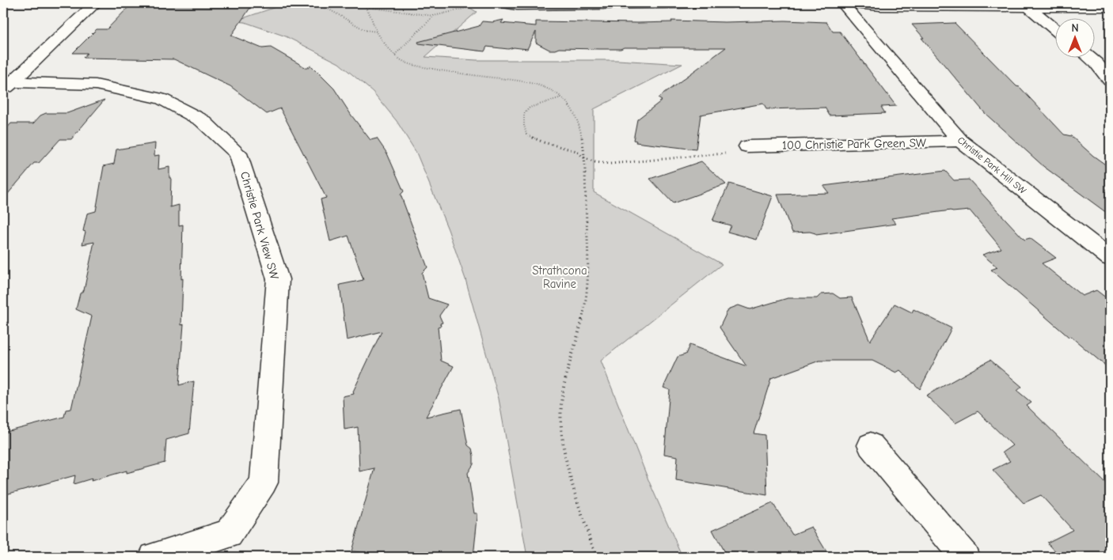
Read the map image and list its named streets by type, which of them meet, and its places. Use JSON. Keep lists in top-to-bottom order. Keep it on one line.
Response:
{"streets":{"street":["100 Christie Park Green SW","Christie Park Hill SW","Christie Park View SW"]},"crossings":[["100 Christie Park Green SW","Christie Park Hill SW"]],"parks":["Strathcona Ravine"],"north":"top"}
